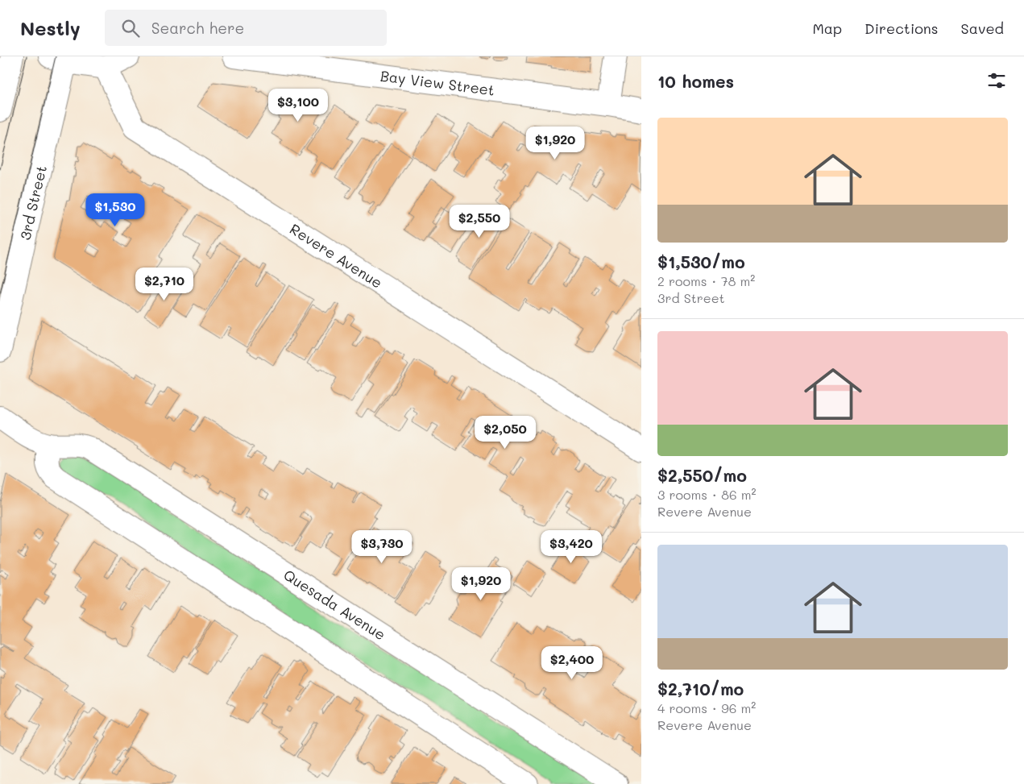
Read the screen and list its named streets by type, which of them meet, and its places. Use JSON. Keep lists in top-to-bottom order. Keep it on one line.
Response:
{"streets":{"street":["Bay View Street","3rd Street","Revere Avenue","Quesada Avenue"]},"page":{"header":"Nestly","search":"Search here","nav":["Map","Directions","Saved"],"heading":"10 homes","price":["$3,100","$1,920","$1,530","$2,550","$2,710","$2,050","$3,730","$3,420","$1,920","$2,400"],"list":[{"name":"$1,530/mo","note":"2 rooms · 78 m² · 3rd Street"},{"name":"$2,550/mo","note":"3 rooms · 86 m² · Revere Avenue"},{"name":"$2,710/mo","note":"4 rooms · 96 m² · Revere Avenue"}]}}
